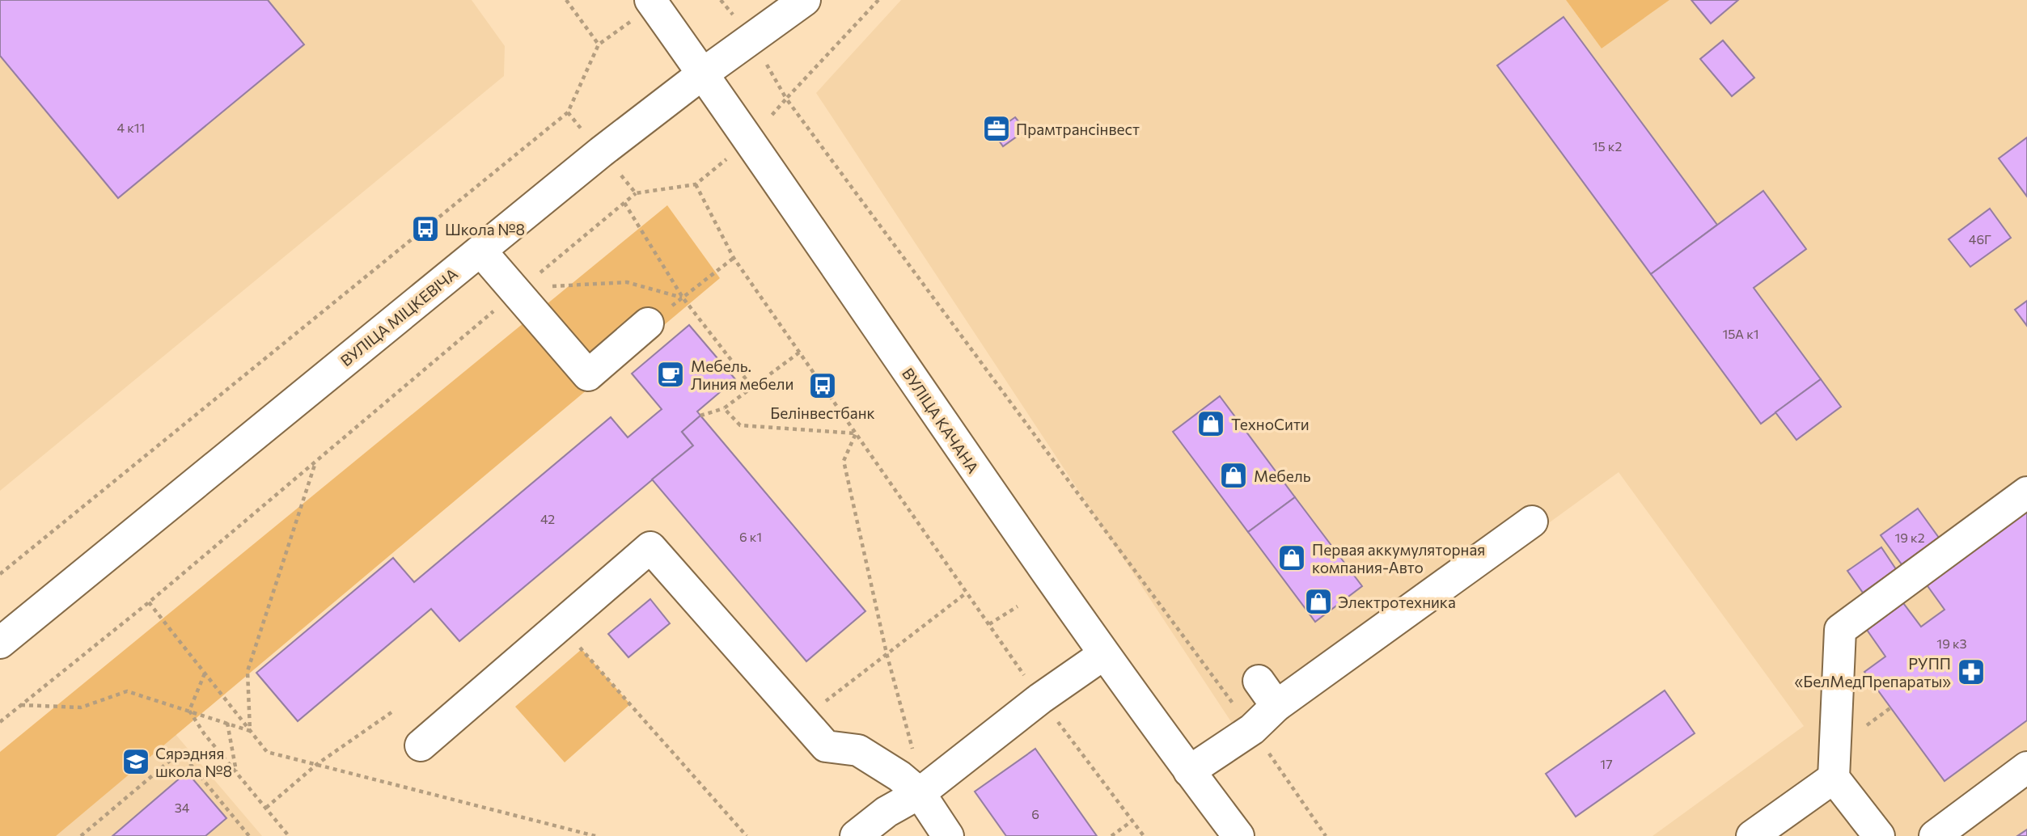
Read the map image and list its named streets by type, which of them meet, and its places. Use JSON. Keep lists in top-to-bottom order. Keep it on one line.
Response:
{"streets":{"main road":["ВУЛІЦА МІЦКЕВІЧА","ВУЛІЦА КАЧАНА"]},"crossings":[["ВУЛІЦА МІЦКЕВІЧА","ВУЛІЦА КАЧАНА"]],"places":{"office":["Прамтрансінвест"],"bus stop":["Школа №8","Белінвестбанк"],"cafe":["Мебель. Линия мебели"],"shop":["ТехноСити","Мебель","Первая аккумуляторная компания-Авто","Электротехника"],"pharmacy":["РУПП «БелМедПрепараты»"],"school or university":["Сярэдняя школа №8"]},"house_numbers":["4 к11","15 к2","46Г","15А к1","42","6 к1","19 к2","19 к3","17","34","6"]}
